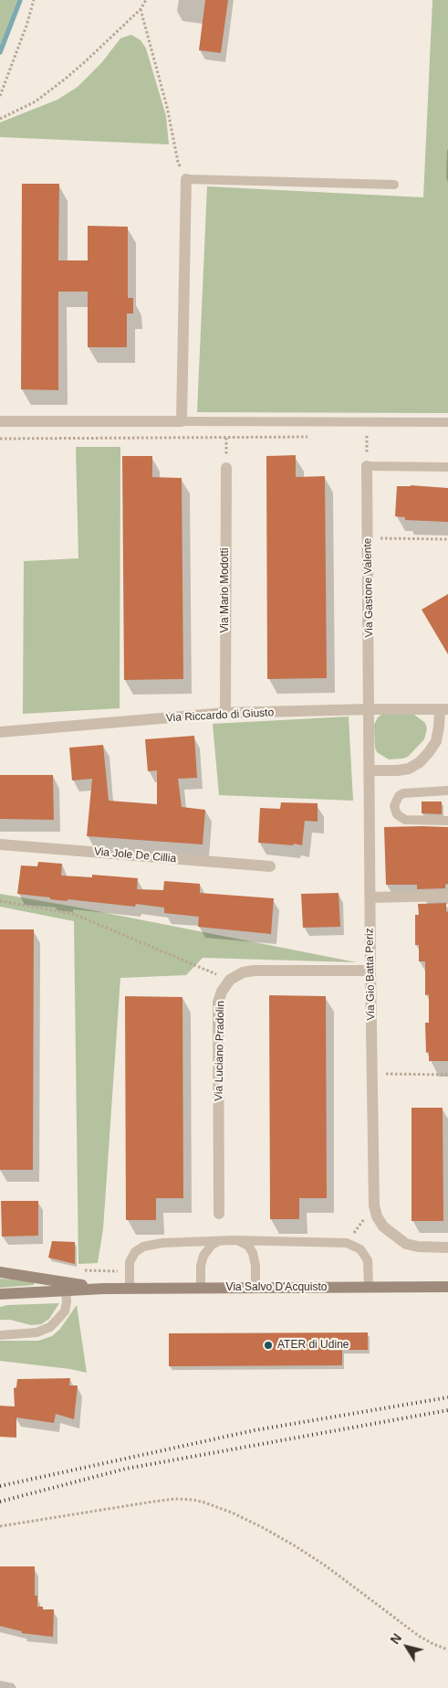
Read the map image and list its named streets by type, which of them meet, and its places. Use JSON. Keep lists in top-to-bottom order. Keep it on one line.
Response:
{"streets":{"street":["Via Gastone Valente","Via Mario Modotti","Via Riccardo di Giusto","Via Jole De Cillia","Via Gio Batta Periz","Via Luciano Pradolin","Via Salvo D'Acquisto"]},"crossings":[["Via Gastone Valente","Via Riccardo di Giusto"],["Via Gastone Valente","Via Gio Batta Periz"],["Via Mario Modotti","Via Riccardo di Giusto"],["Via Riccardo di Giusto","Via Gio Batta Periz"]],"places":["ATER di Udine"],"north":"top left"}
